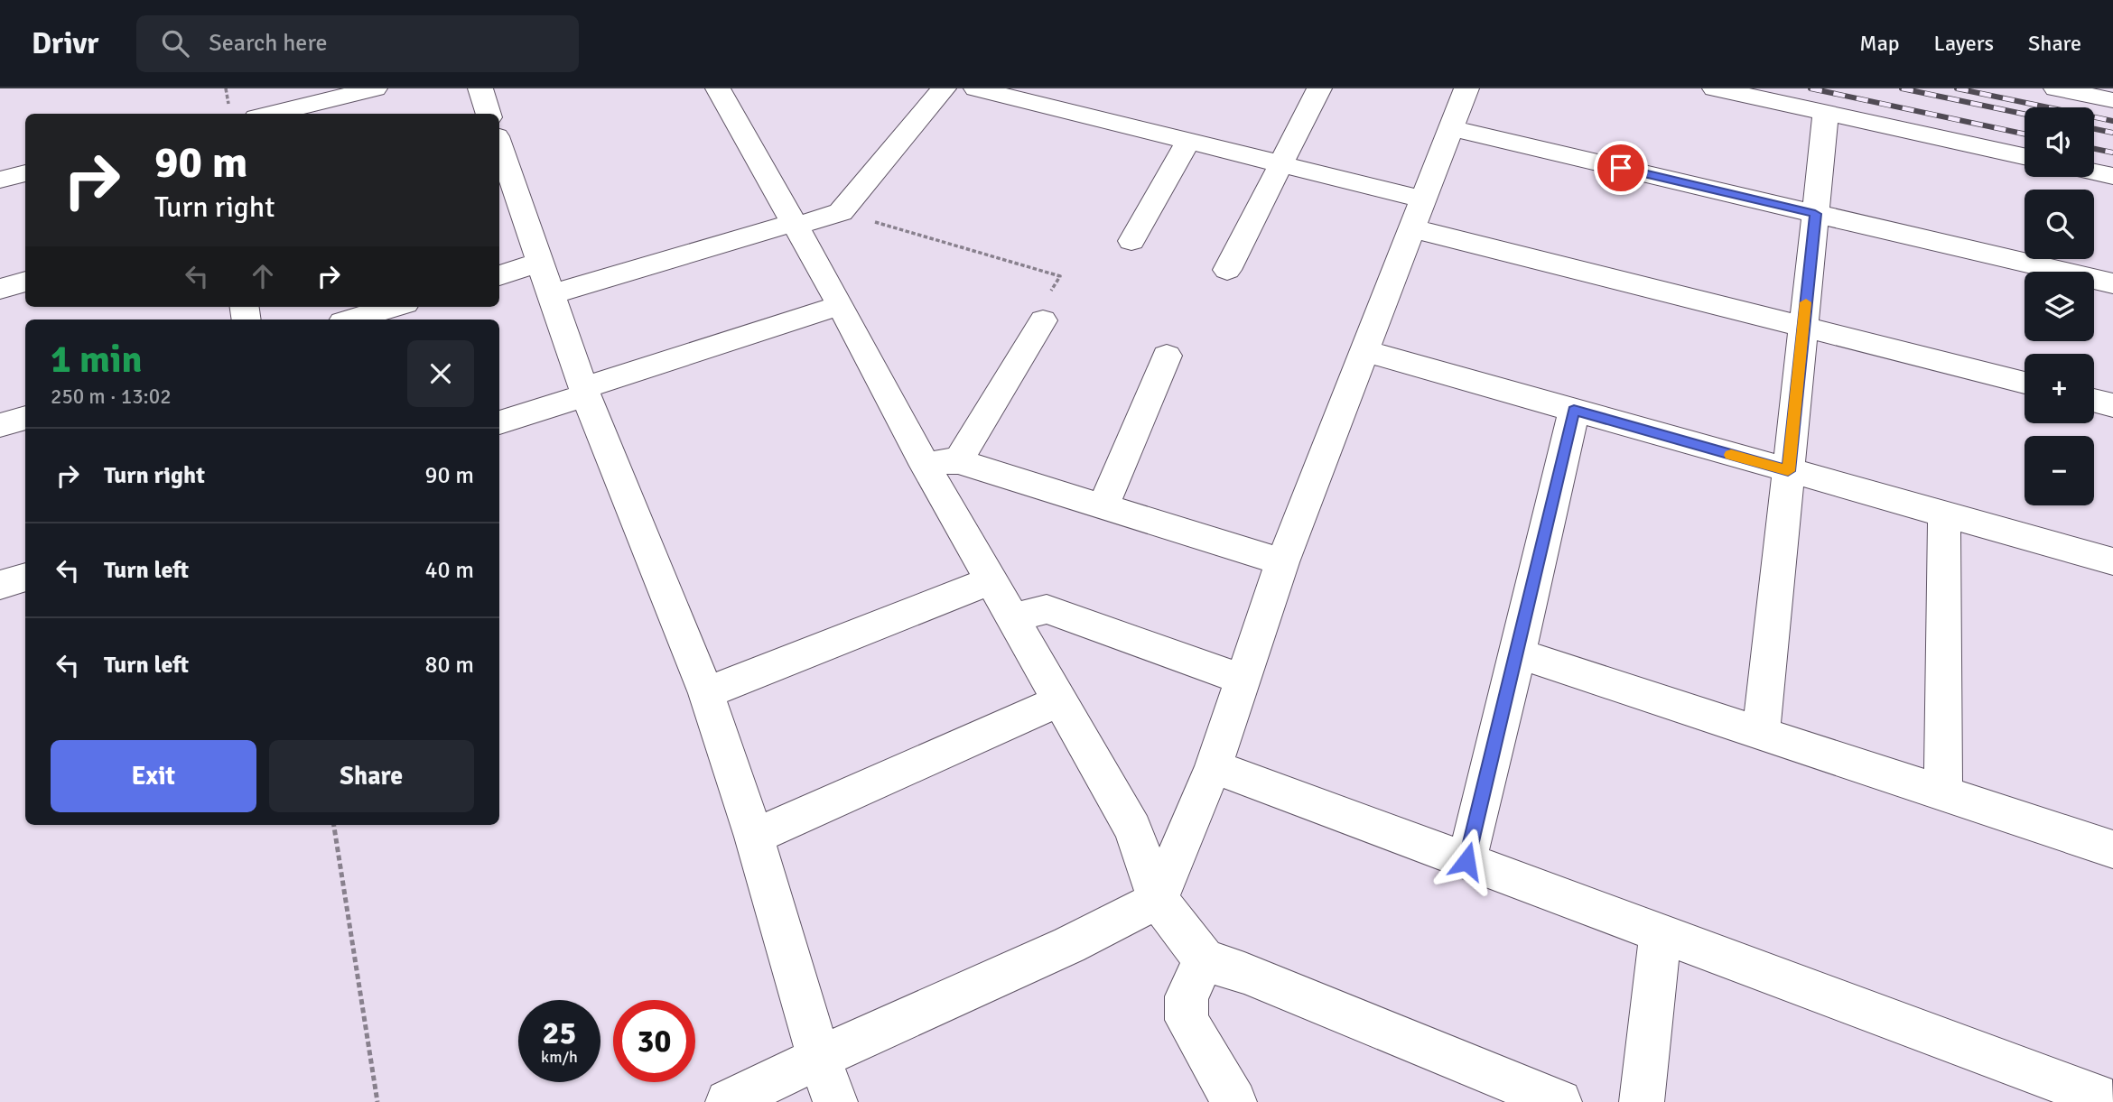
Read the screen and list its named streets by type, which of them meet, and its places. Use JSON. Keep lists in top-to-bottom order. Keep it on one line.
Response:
{"page":{"header":"Drivr","search":"Search here","nav":["Map","Layers","Share"],"map_buttons":["+","−"],"turn":["90 m","Turn right"],"heading":["1 min","250 m · 13:02"],"list":[{"name":"Turn right","value":"90 m"},{"name":"Turn left","value":"40 m"},{"name":"Turn left","value":"80 m"}],"buttons":["Exit","Share"],"speed":"25 km/h","limit":"30"}}
